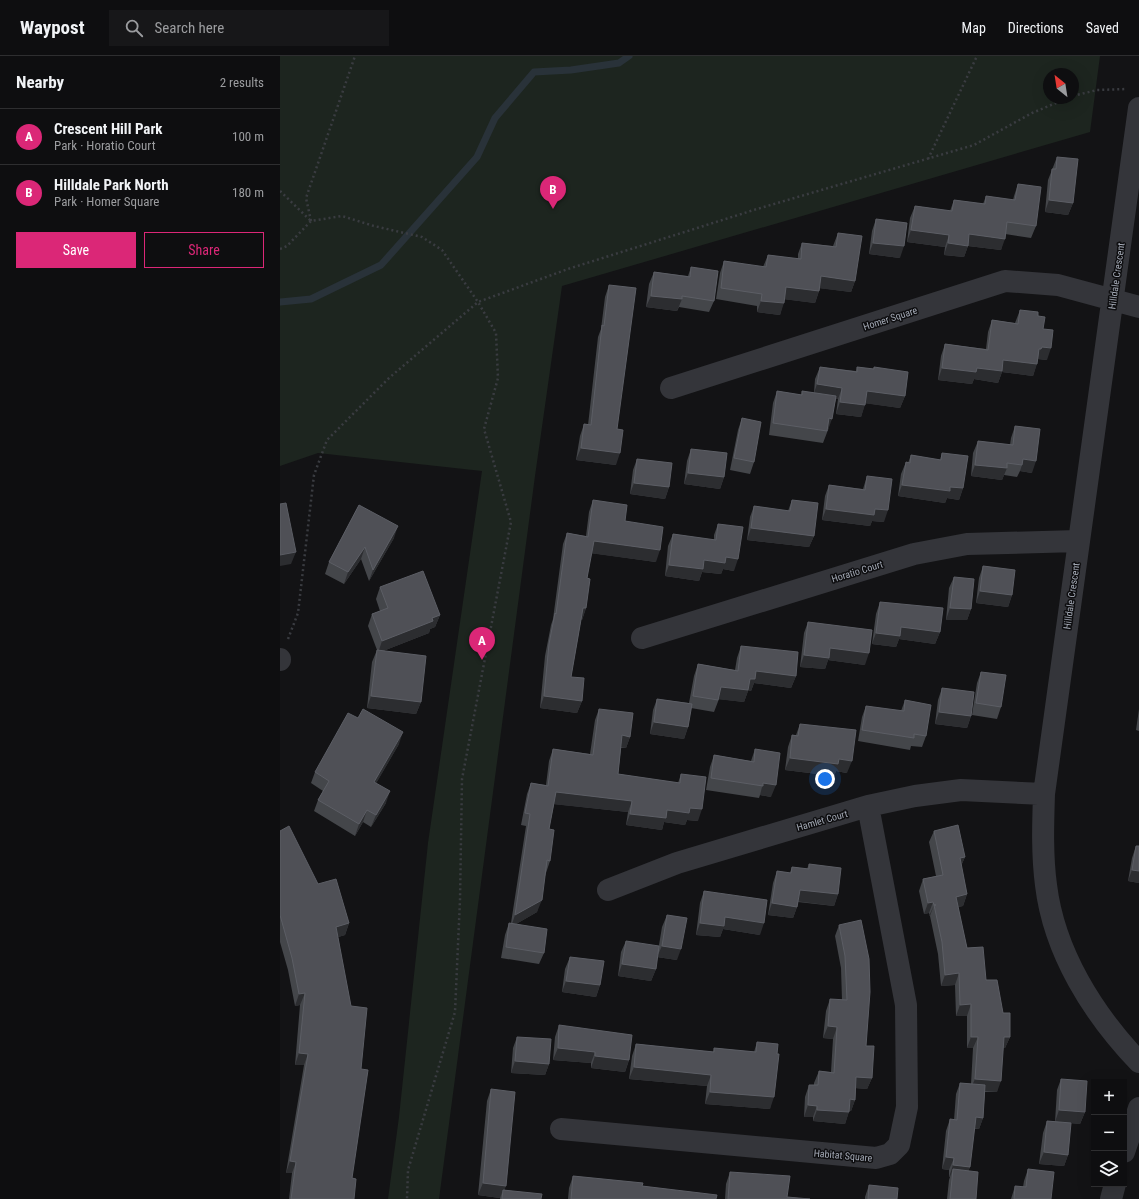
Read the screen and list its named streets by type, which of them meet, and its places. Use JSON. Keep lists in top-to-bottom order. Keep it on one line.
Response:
{"streets":{"street":["Hilldale Crescent","Homer Square","Horatio Court","Hamlet Court","Habitat Square"]},"crossings":[["Hilldale Crescent","Homer Square"],["Hilldale Crescent","Horatio Court"],["Hilldale Crescent","Hamlet Court"],["Hamlet Court","Habitat Square"]],"north":"top left","page":{"header":"Waypost","search":"Search here","nav":["Map","Directions","Saved"],"heading":["Nearby","2 results"],"list":[{"mark":"A","name":"Crescent Hill Park","note":"Park · Horatio Court","value":"100 m"},{"mark":"B","name":"Hilldale Park North","note":"Park · Homer Square","value":"180 m"}],"pins":["B","A"],"buttons":["Save","Share"],"map_buttons":["+","−"]}}
